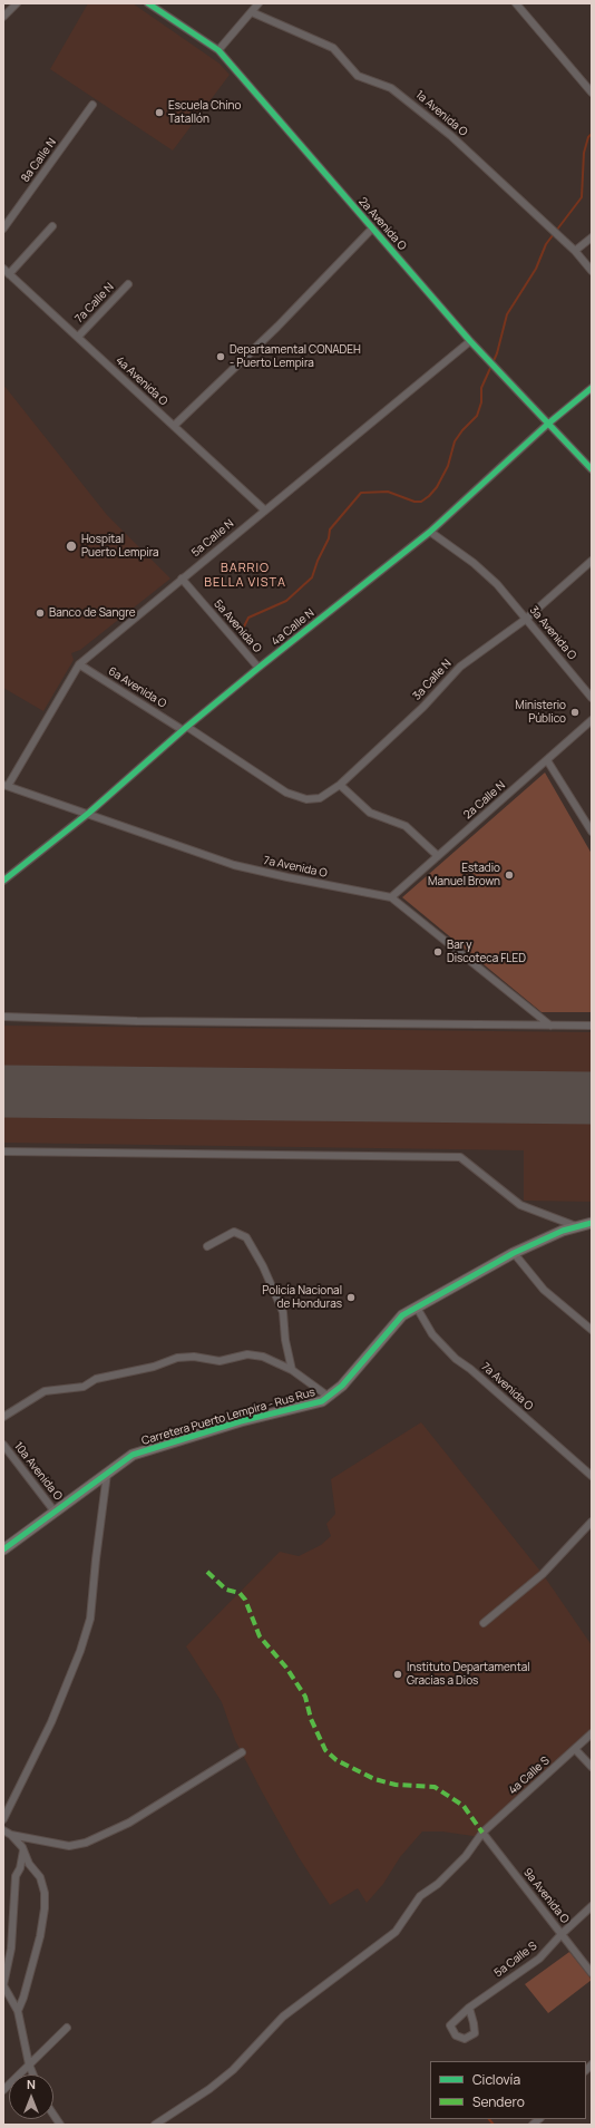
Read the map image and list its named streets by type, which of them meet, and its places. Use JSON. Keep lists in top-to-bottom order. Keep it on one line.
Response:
{"streets":{"street":["1a Avenida O","8a Calle N","2a Avenida O","7a Calle N","4a Avenida O","5a Calle N","5a Avenida O","4a Calle N","3a Avenida O","3a Calle N","6a Avenida O","2a Calle N","7a Avenida O","Carretera Puerto Lempira - Rus Rus","10a Avenida O","4a Calle S","9a Avenida O","5a Calle S"]},"crossings":[["2a Avenida O","5a Calle N"],["2a Avenida O","4a Calle N"],["7a Calle N","4a Avenida O"],["4a Avenida O","5a Calle N"],["5a Calle N","5a Avenida O"],["5a Calle N","6a Avenida O"],["5a Calle N","7a Avenida O"],["5a Avenida O","4a Calle N"],["4a Calle N","3a Avenida O"],["4a Calle N","6a Avenida O"],["4a Calle N","7a Avenida O"],["3a Avenida O","3a Calle N"],["3a Calle N","6a Avenida O"],["2a Calle N","7a Avenida O"],["7a Avenida O","Carretera Puerto Lempira - Rus Rus"],["Carretera Puerto Lempira - Rus Rus","10a Avenida O"],["4a Calle S","9a Avenida O"],["9a Avenida O","5a Calle S"]],"districts":["BARRIO BELLA VISTA"],"places":["Escuela Chino Tatallón","Departamental CONADEH - Puerto Lempira","Hospital Puerto Lempira","Banco de Sangre","Ministerio Público","Estadio Manuel Brown","Bar y Discoteca FLED","Policía Nacional de Honduras","Instituto Departamental Gracias a Dios"],"legend":["Ciclovía","Sendero"],"north":"top"}
